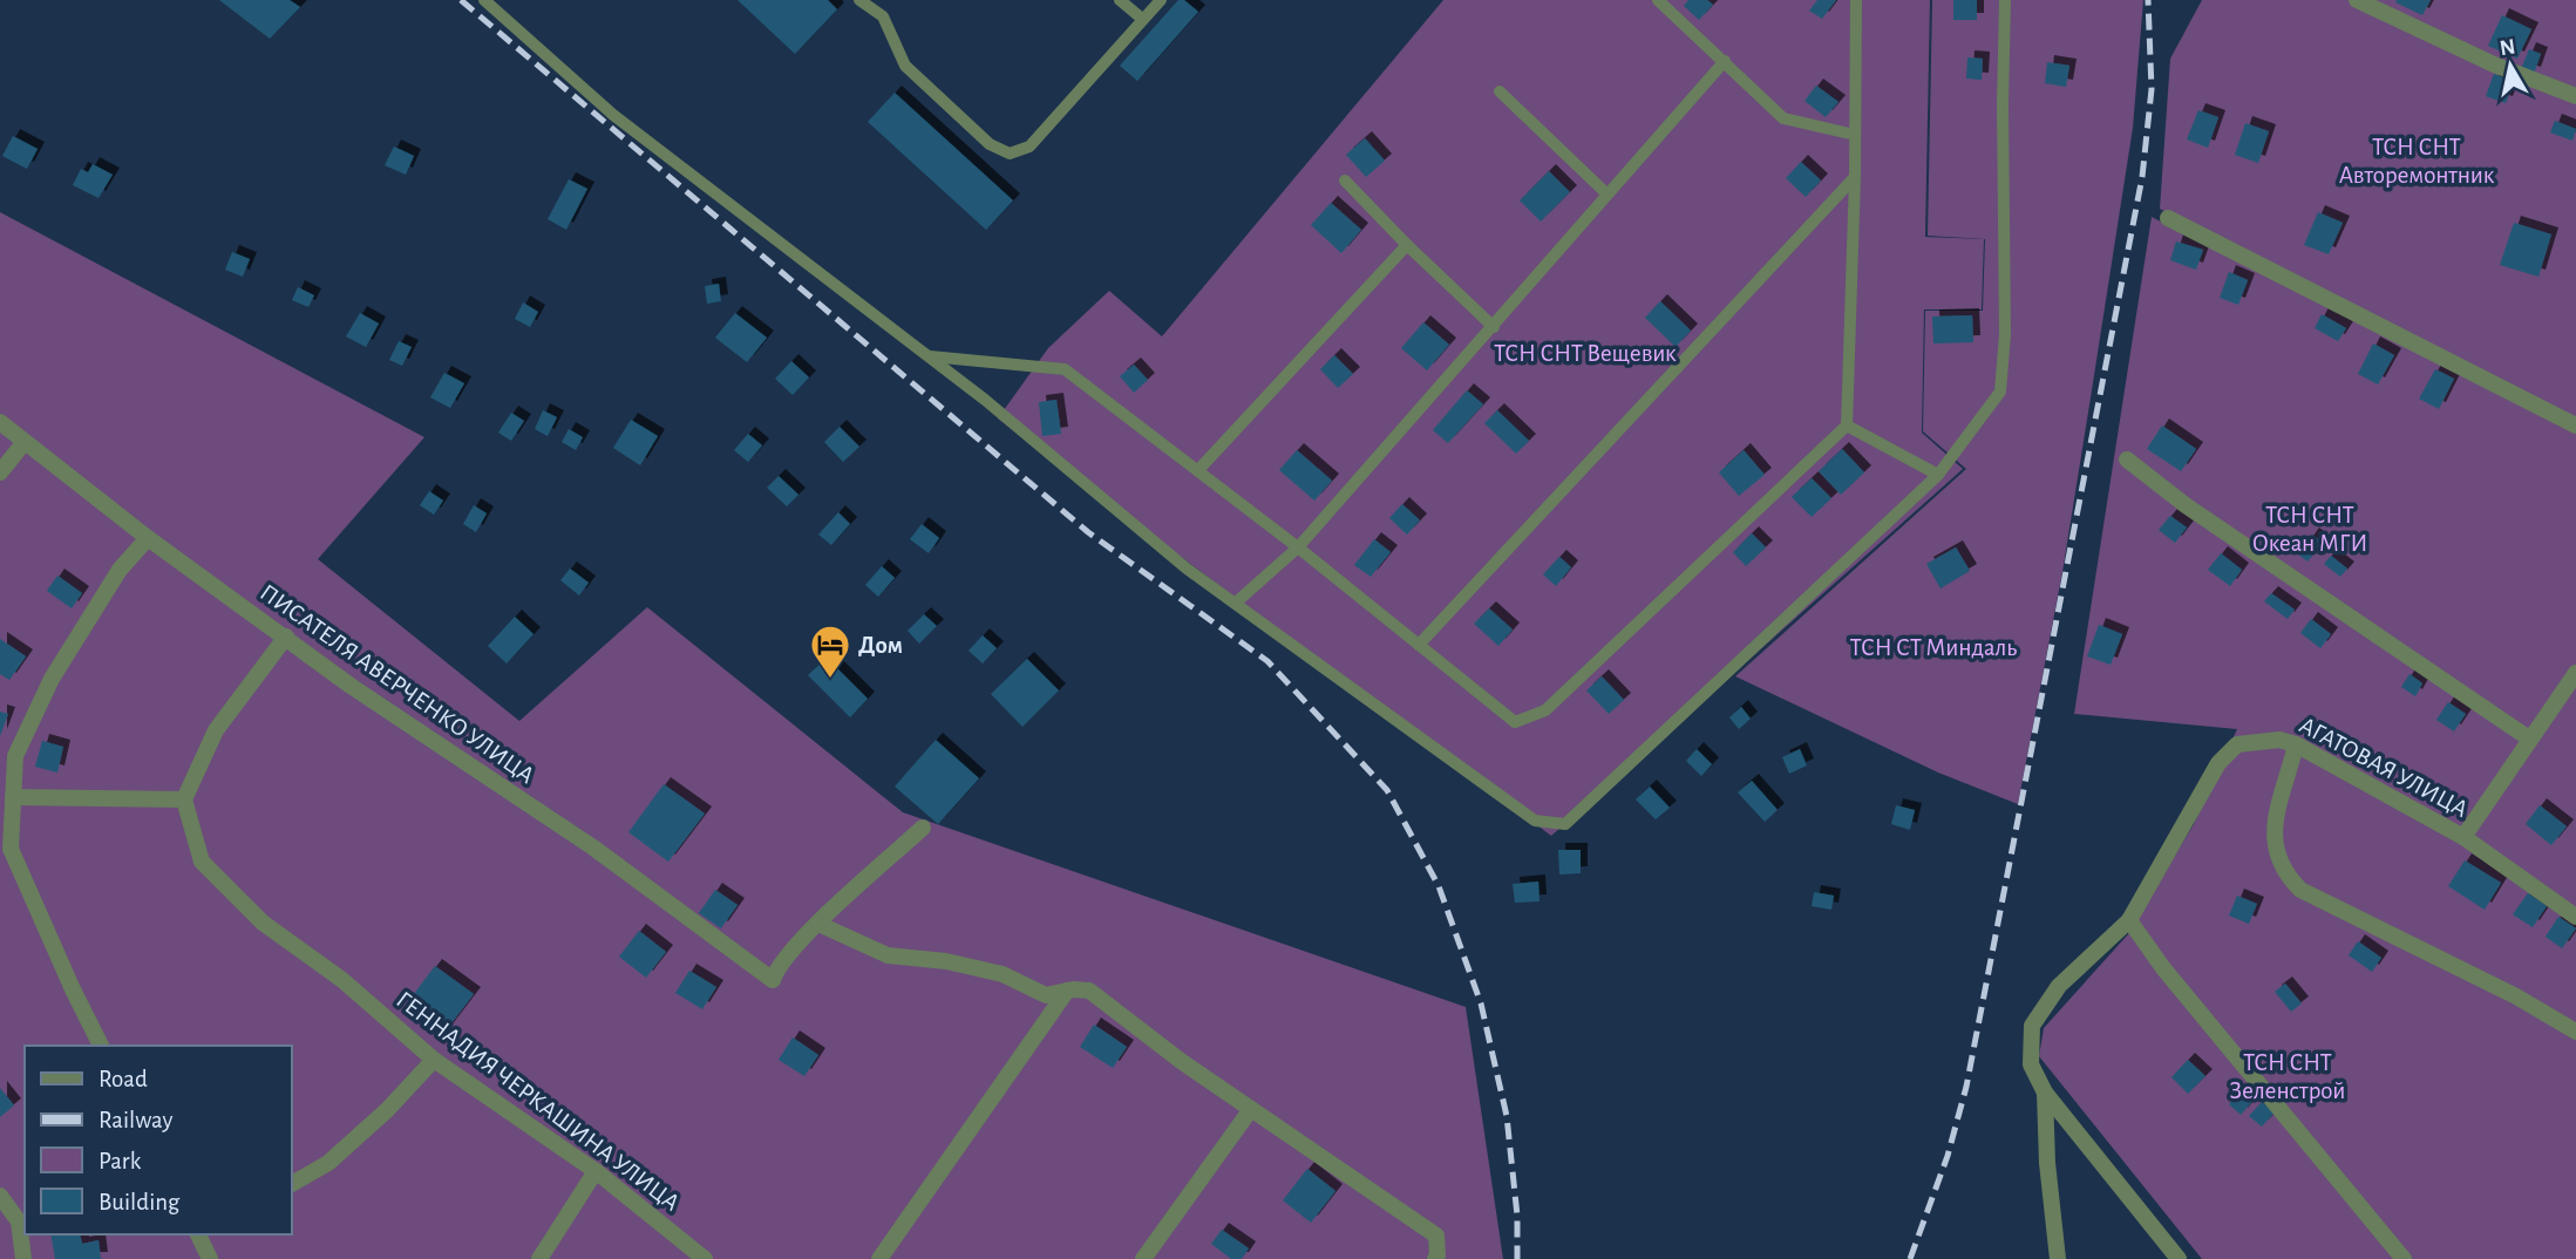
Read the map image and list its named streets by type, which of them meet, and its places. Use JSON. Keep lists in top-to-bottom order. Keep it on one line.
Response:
{"streets":{"street":["ПИСАТЕЛЯ АВЕРЧЕНКО УЛИЦА","АГАТОВАЯ УЛИЦА","ГЕННАДИЯ ЧЕРКАШИНА УЛИЦА"]},"parks":["ТСН СНТ Авторемонтник","ТСН СНТ Вещевик","ТСН СНТ Океан МГИ","ТСН СТ Миндаль","ТСН СНТ Зеленстрой"],"places":{"hotel":["Дом"]},"legend":["Road","Railway","Park","Building"],"north":"top"}
